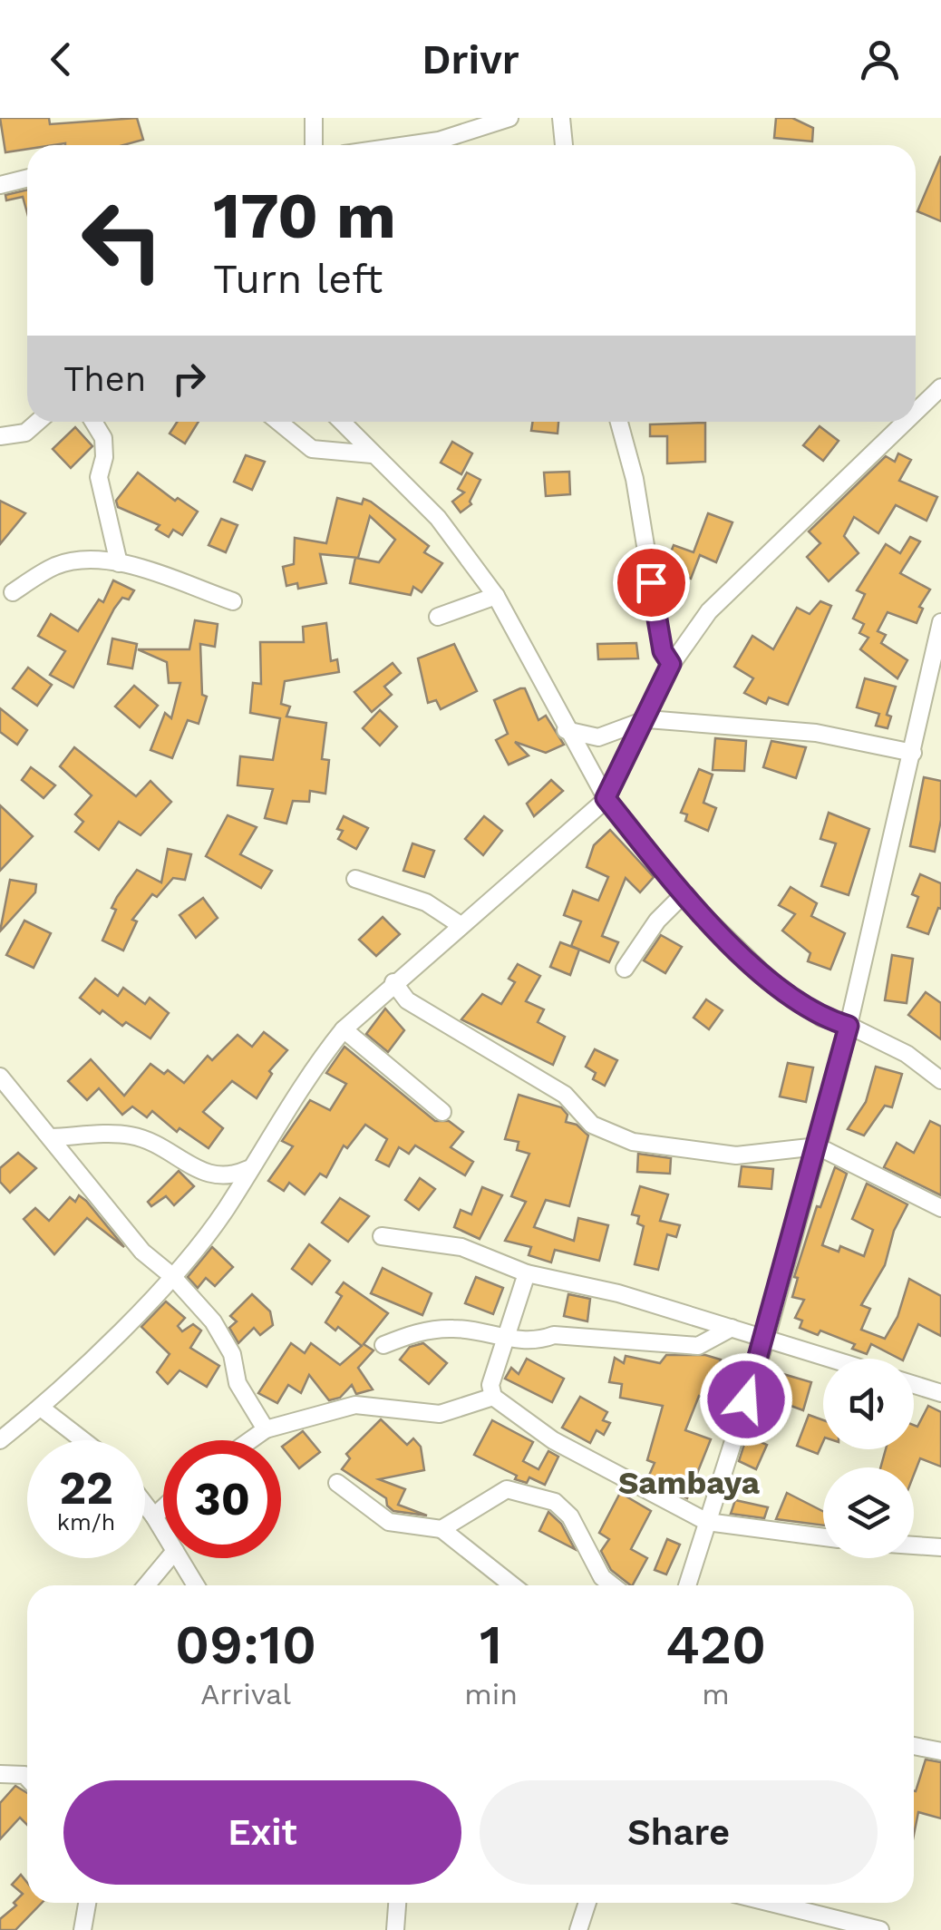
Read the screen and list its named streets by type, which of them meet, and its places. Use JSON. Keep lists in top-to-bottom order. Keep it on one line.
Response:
{"districts":["Sambaya"],"page":{"header":"Drivr","turn":["170 m","Turn left"],"then":"Then","speed":"22 km/h","limit":"30","eta":["09:10","Arrival","1","min","420","m"],"buttons":["Exit","Share"]}}
